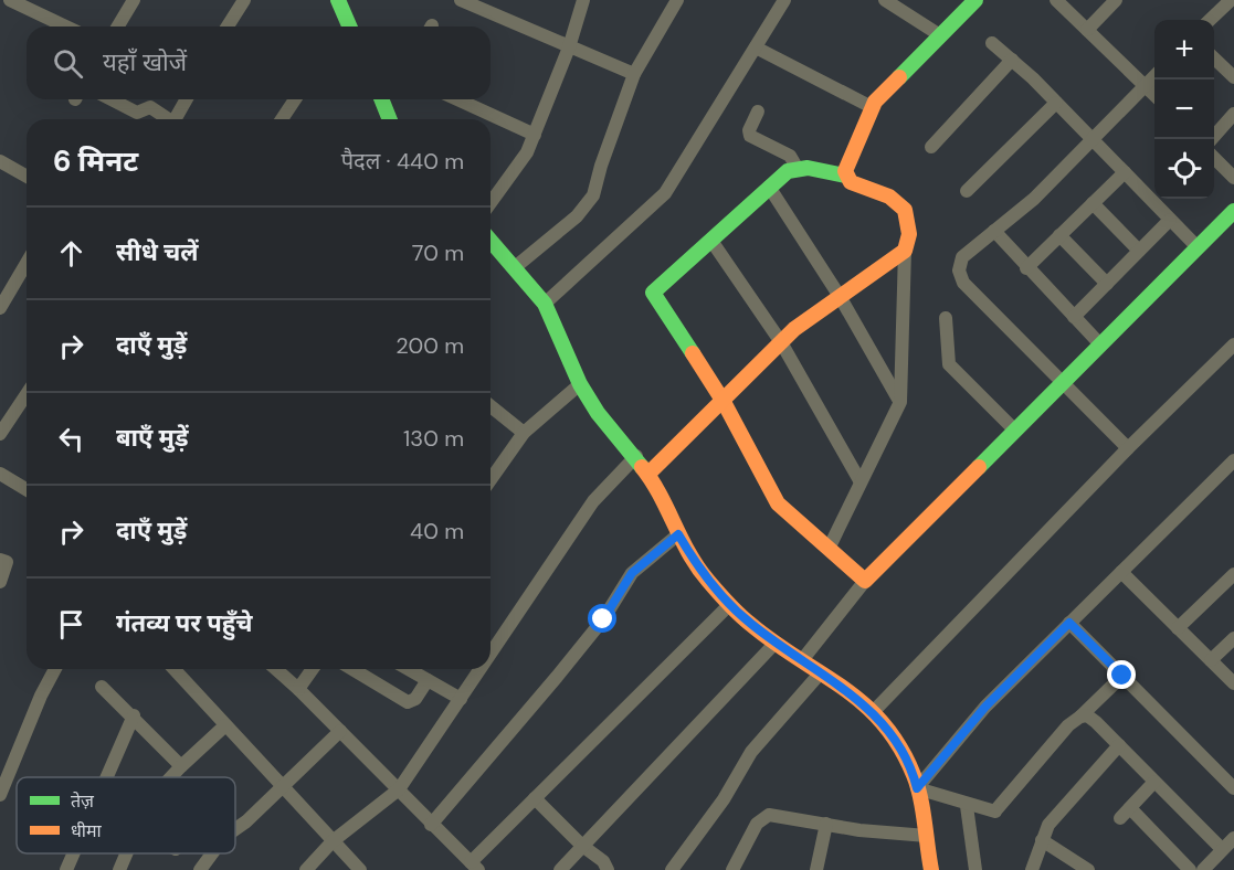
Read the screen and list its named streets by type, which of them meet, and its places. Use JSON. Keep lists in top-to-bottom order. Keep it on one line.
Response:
{"legend":["तेज़","धीमा"],"page":{"map_buttons":["+","−"],"search":"यहाँ खोजें","heading":["6 मिनट","पैदल · 440 m"],"list":[["सीधे चलें","70 m"],["दाएँ मुड़ें","200 m"],["बाएँ मुड़ें","130 m"],["दाएँ मुड़ें","40 m"],"गंतव्य पर पहुँचे"]}}
